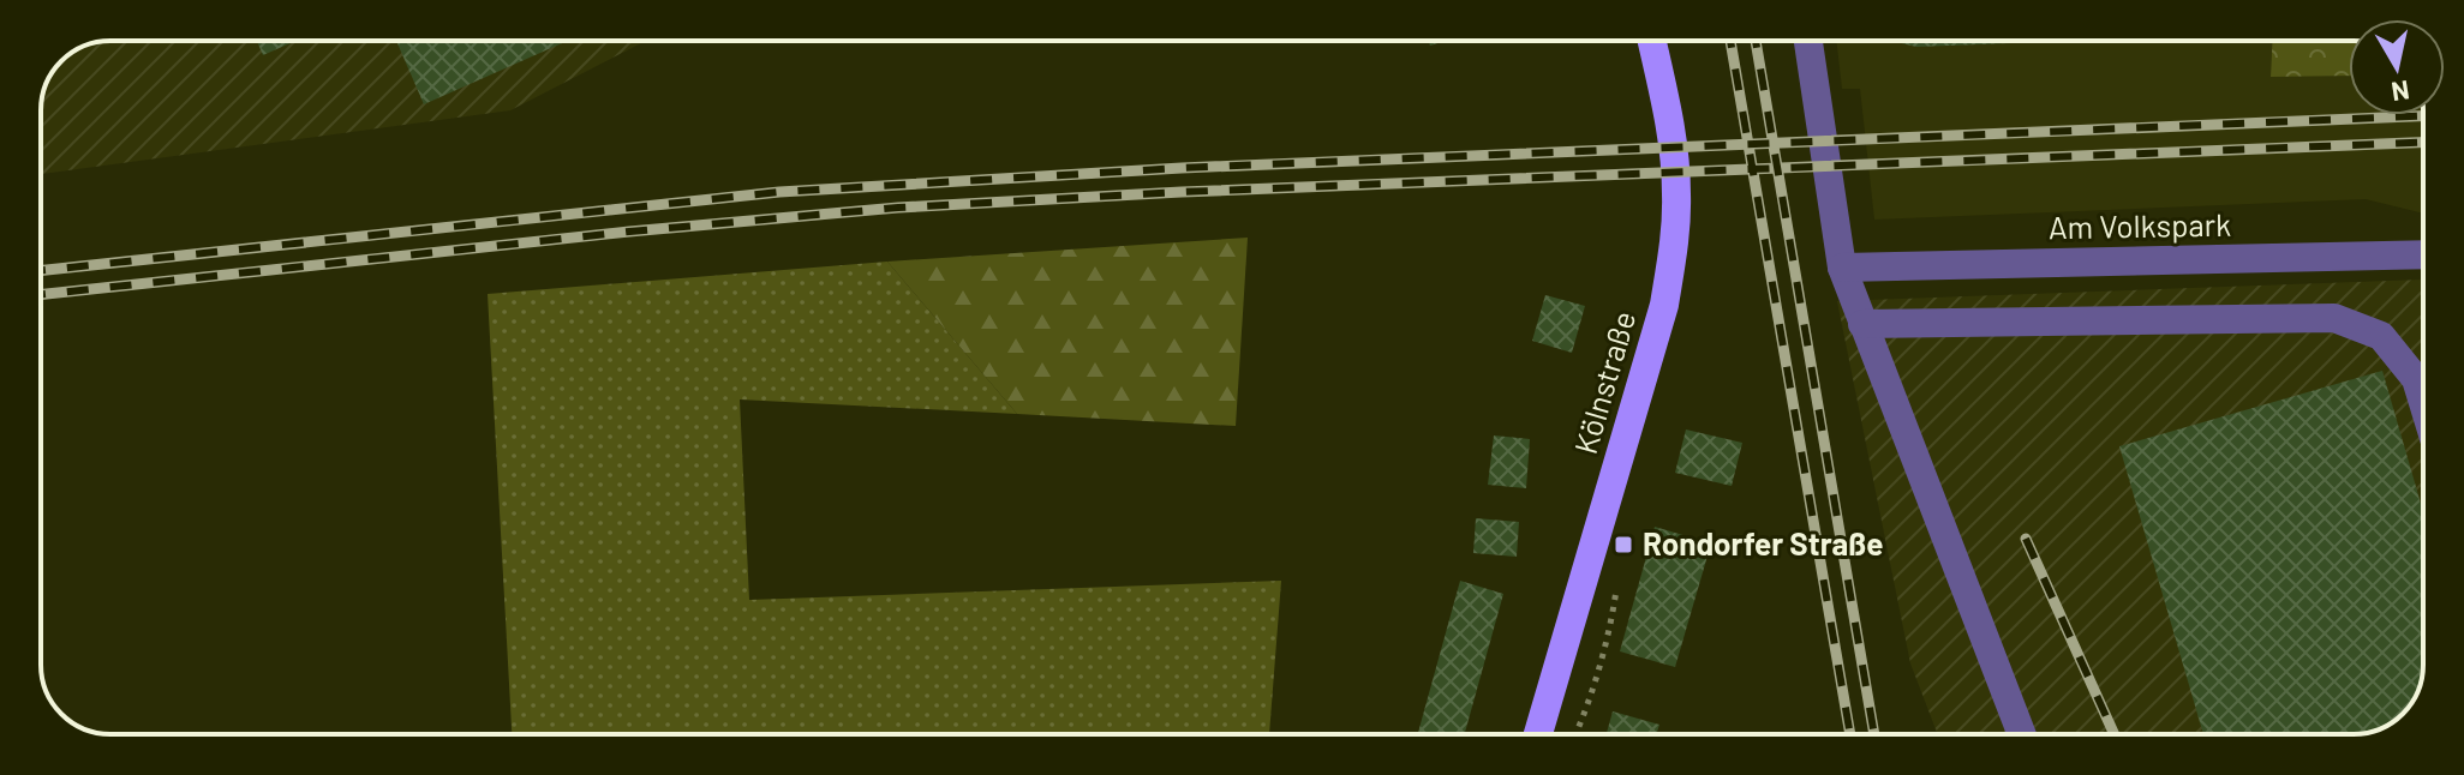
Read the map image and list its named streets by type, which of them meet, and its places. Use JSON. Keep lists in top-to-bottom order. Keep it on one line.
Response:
{"streets":{"main road":["Kölnstraße"],"street":["Am Volkspark"]},"places":{"transit":["Rondorfer Straße"]},"north":"bottom"}
